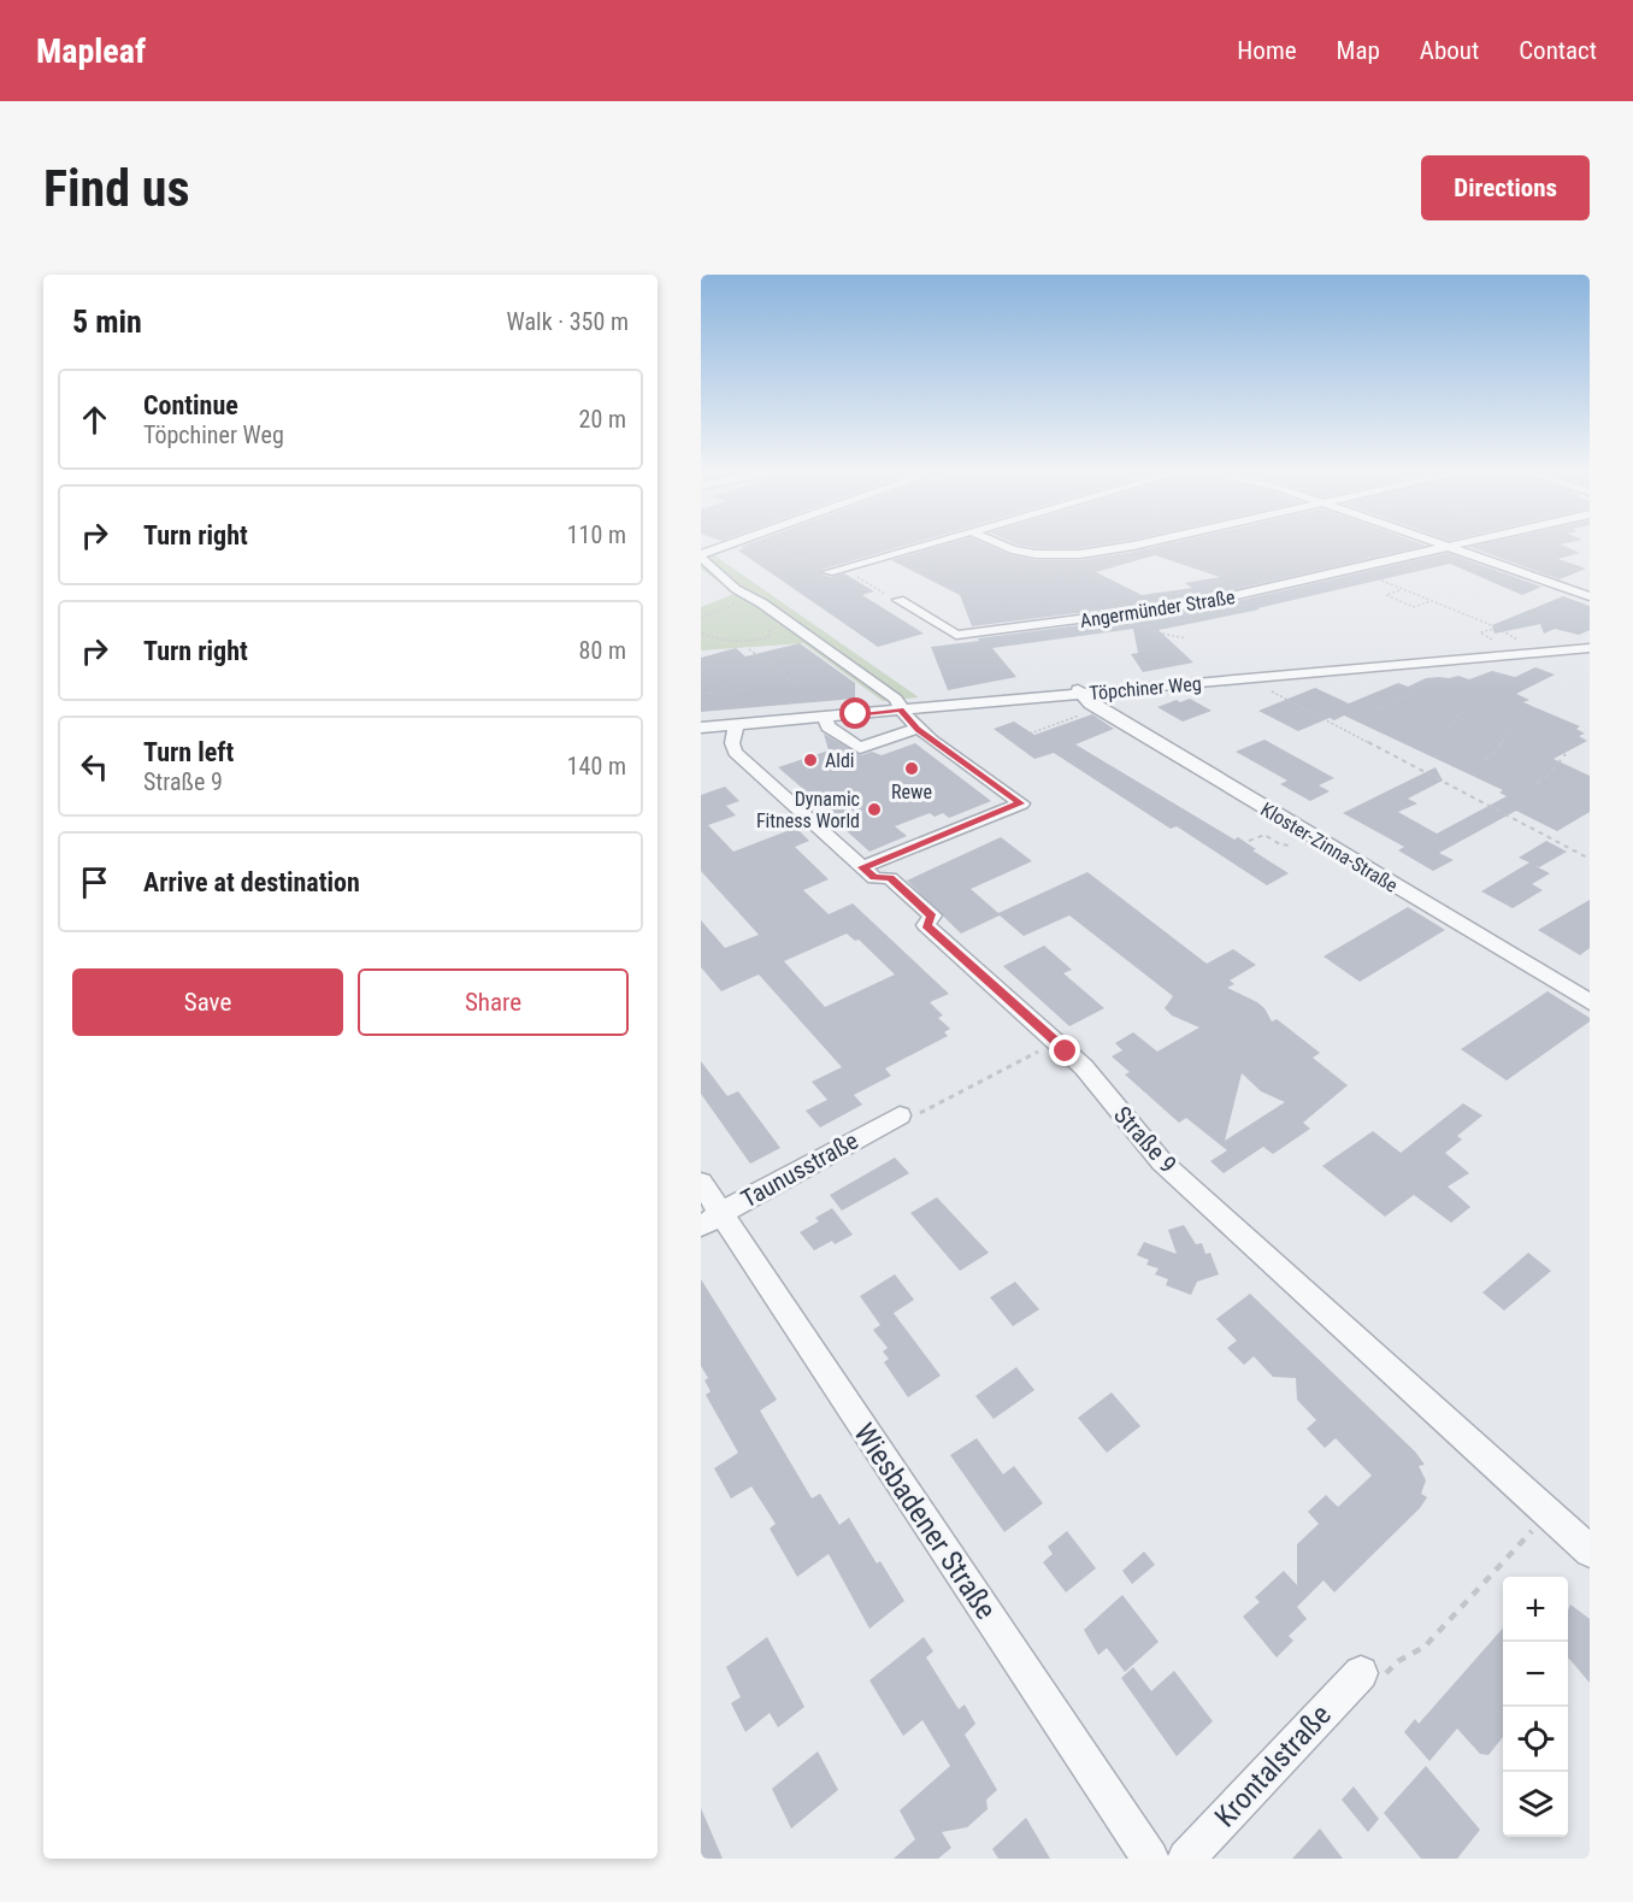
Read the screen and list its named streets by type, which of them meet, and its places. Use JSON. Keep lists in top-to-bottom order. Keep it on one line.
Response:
{"streets":{"street":["Angermünder Straße","Töpchiner Weg","Kloster-Zinna-Straße","Straße 9","Taunusstraße","Wiesbadener Straße","Krontalstraße"]},"crossings":[["Töpchiner Weg","Kloster-Zinna-Straße"],["Töpchiner Weg","Straße 9"],["Taunusstraße","Wiesbadener Straße"]],"places":["Aldi","Rewe","Dynamic Fitness World"],"page":{"header":"Mapleaf","nav":["Home","Map","About","Contact"],"buttons":["Directions",["Save","Share"]],"title":"Find us","heading":["5 min","Walk · 350 m"],"list":[["Continue","Töpchiner Weg","20 m"],["Turn right","110 m"],["Turn right","80 m"],["Turn left","Straße 9","140 m"],"Arrive at destination"],"map_buttons":["+","−"]}}
